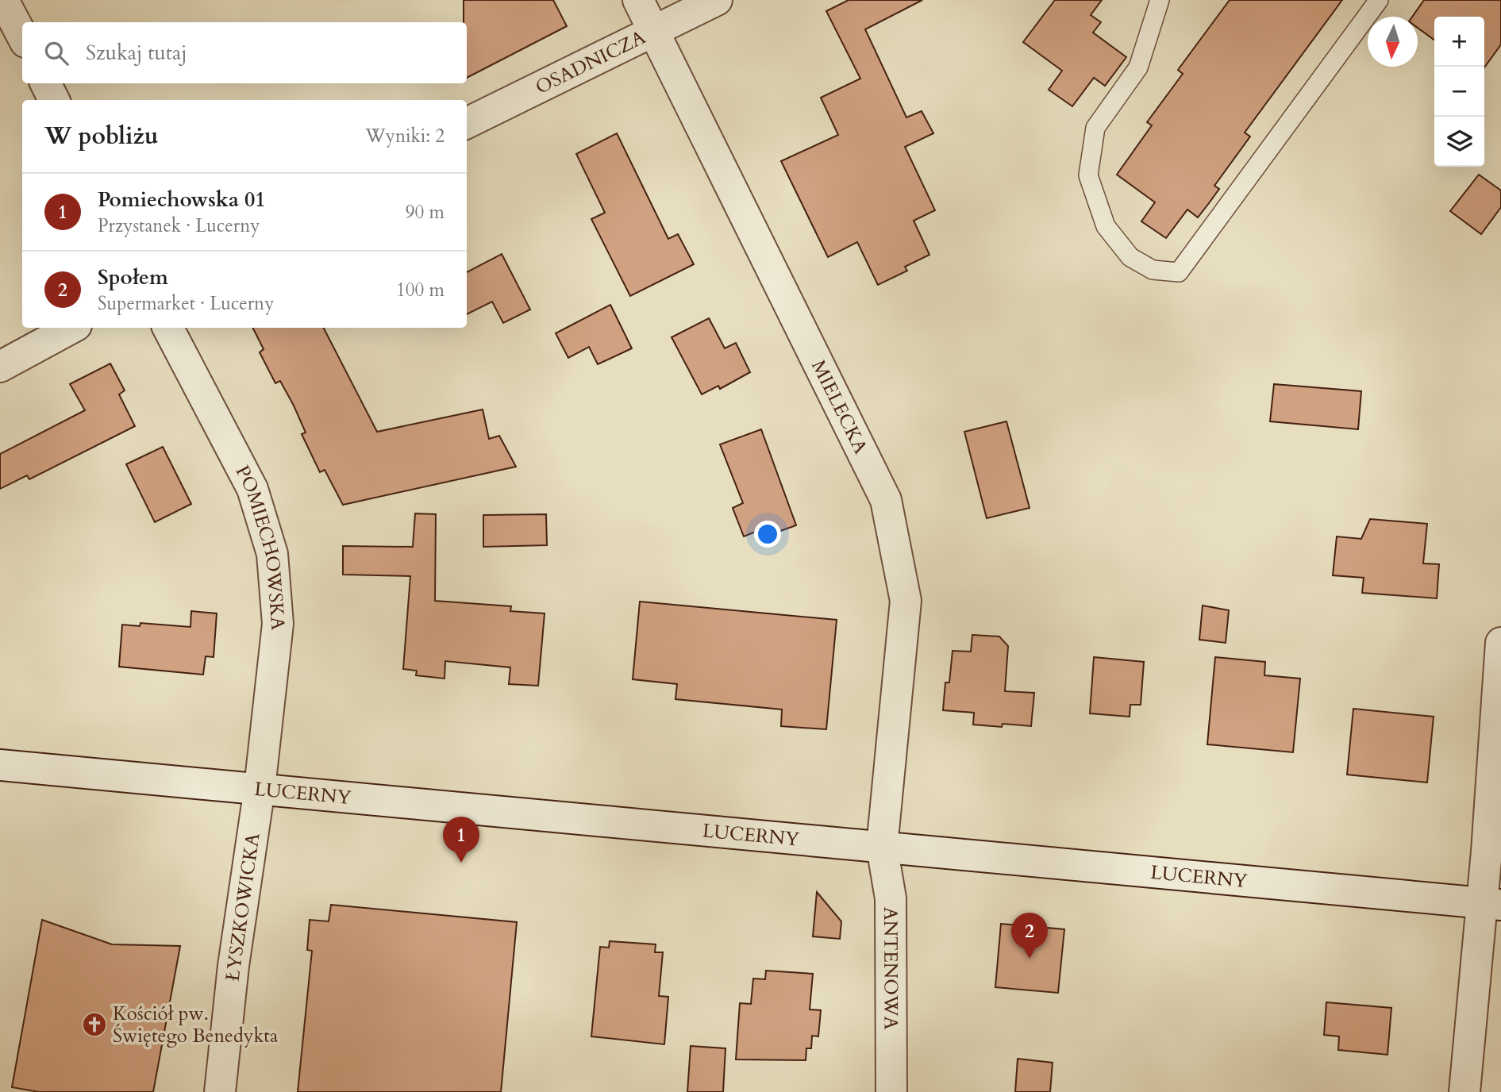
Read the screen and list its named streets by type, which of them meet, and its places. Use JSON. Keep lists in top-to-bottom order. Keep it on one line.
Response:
{"streets":{"street":["OSADNICZA","MIELECKA","POMIECHOWSKA","LUCERNY","ŁYSZKOWICKA","ANTENOWA"]},"crossings":[["OSADNICZA","MIELECKA"],["MIELECKA","LUCERNY"],["MIELECKA","ANTENOWA"],["POMIECHOWSKA","LUCERNY"],["POMIECHOWSKA","ŁYSZKOWICKA"],["LUCERNY","ŁYSZKOWICKA"],["LUCERNY","ANTENOWA"]],"places":{"church":["Kościół pw. Świętego Benedykta"]},"north":"bottom","page":{"map_buttons":["+","−"],"search":"Szukaj tutaj","heading":["W pobliżu","Wyniki: 2"],"list":[{"mark":"1","name":"Pomiechowska 01","note":"Przystanek · Lucerny","value":"90 m"},{"mark":"2","name":"Społem","note":"Supermarket · Lucerny","value":"100 m"}],"pins":["1","2"]}}
